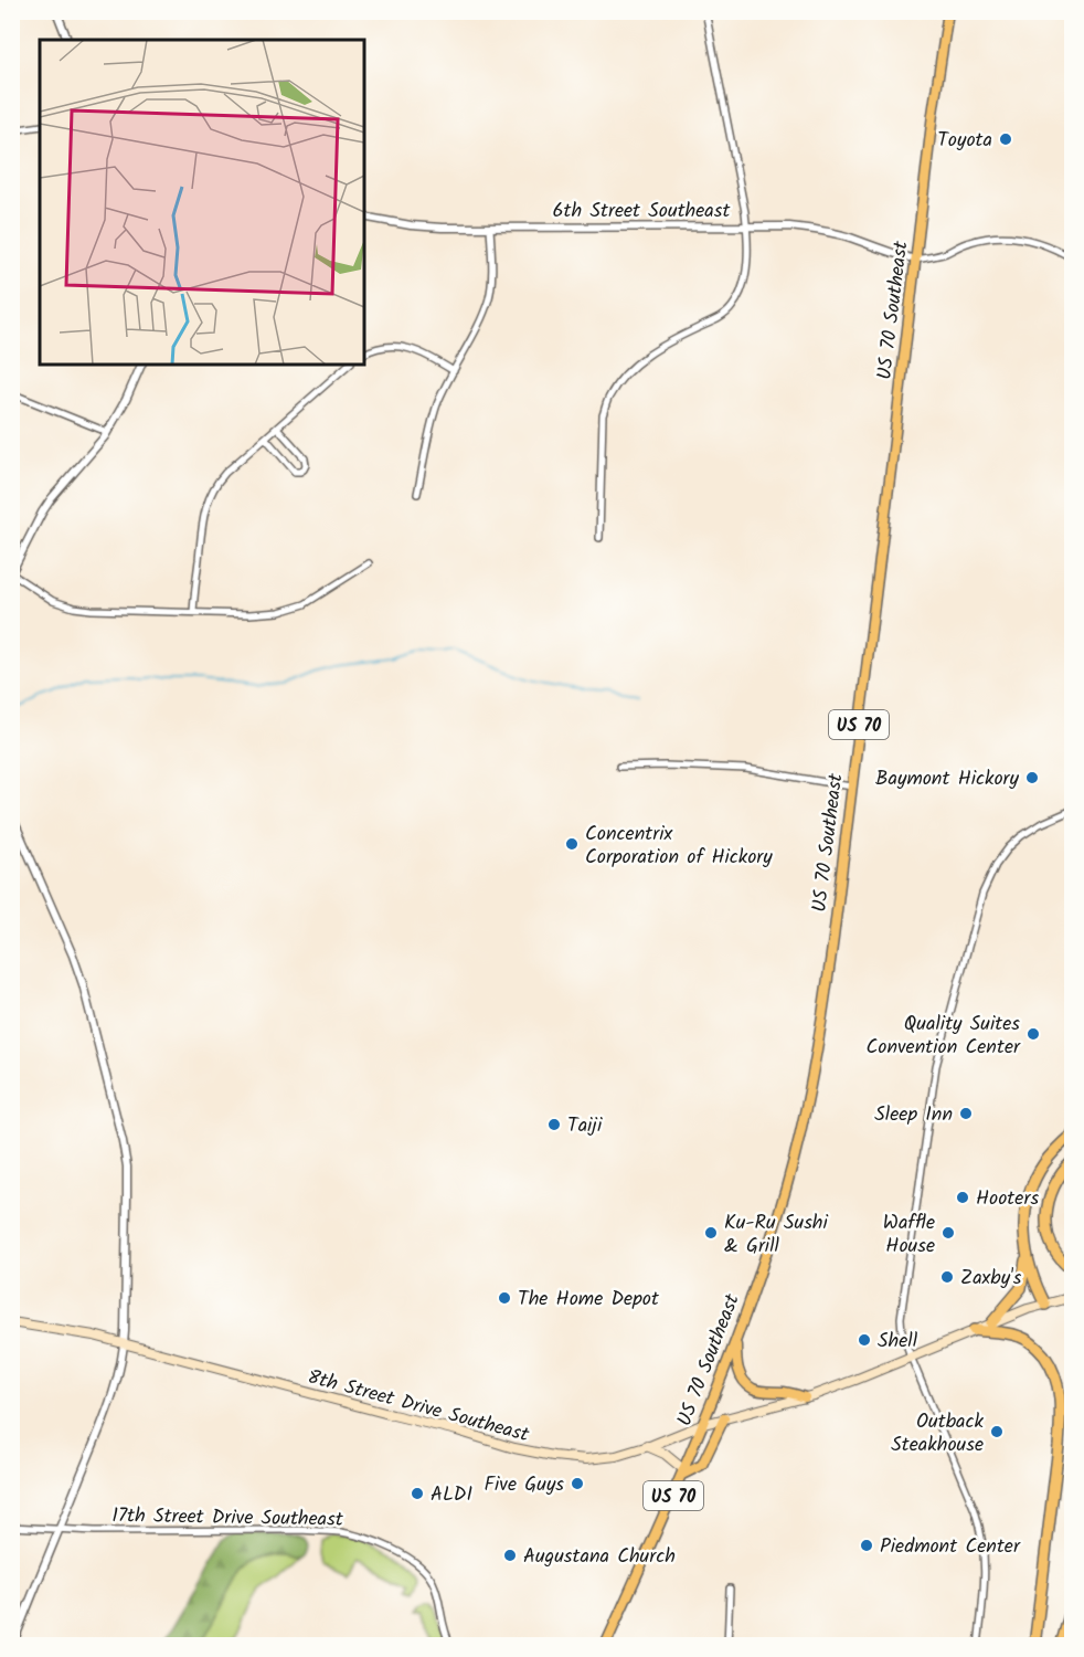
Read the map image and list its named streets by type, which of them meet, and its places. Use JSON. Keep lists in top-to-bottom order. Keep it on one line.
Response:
{"streets":{"main road":["US 70 Southeast","US 70","8th Street Drive Southeast"],"street":["6th Street Southeast","17th Street Drive Southeast"]},"crossings":[["6th Street Southeast","US 70 Southeast"],["US 70 Southeast","8th Street Drive Southeast"]],"places":["Toyota","Baymont Hickory","Concentrix Corporation of Hickory","Quality Suites Convention Center","Sleep Inn","Taiji","Hooters","Ku-Ru Sushi & Grill","Waffle House","Zaxby's","The Home Depot","Shell","Outback Steakhouse","Five Guys","ALDI","Piedmont Center","Augustana Church"]}
